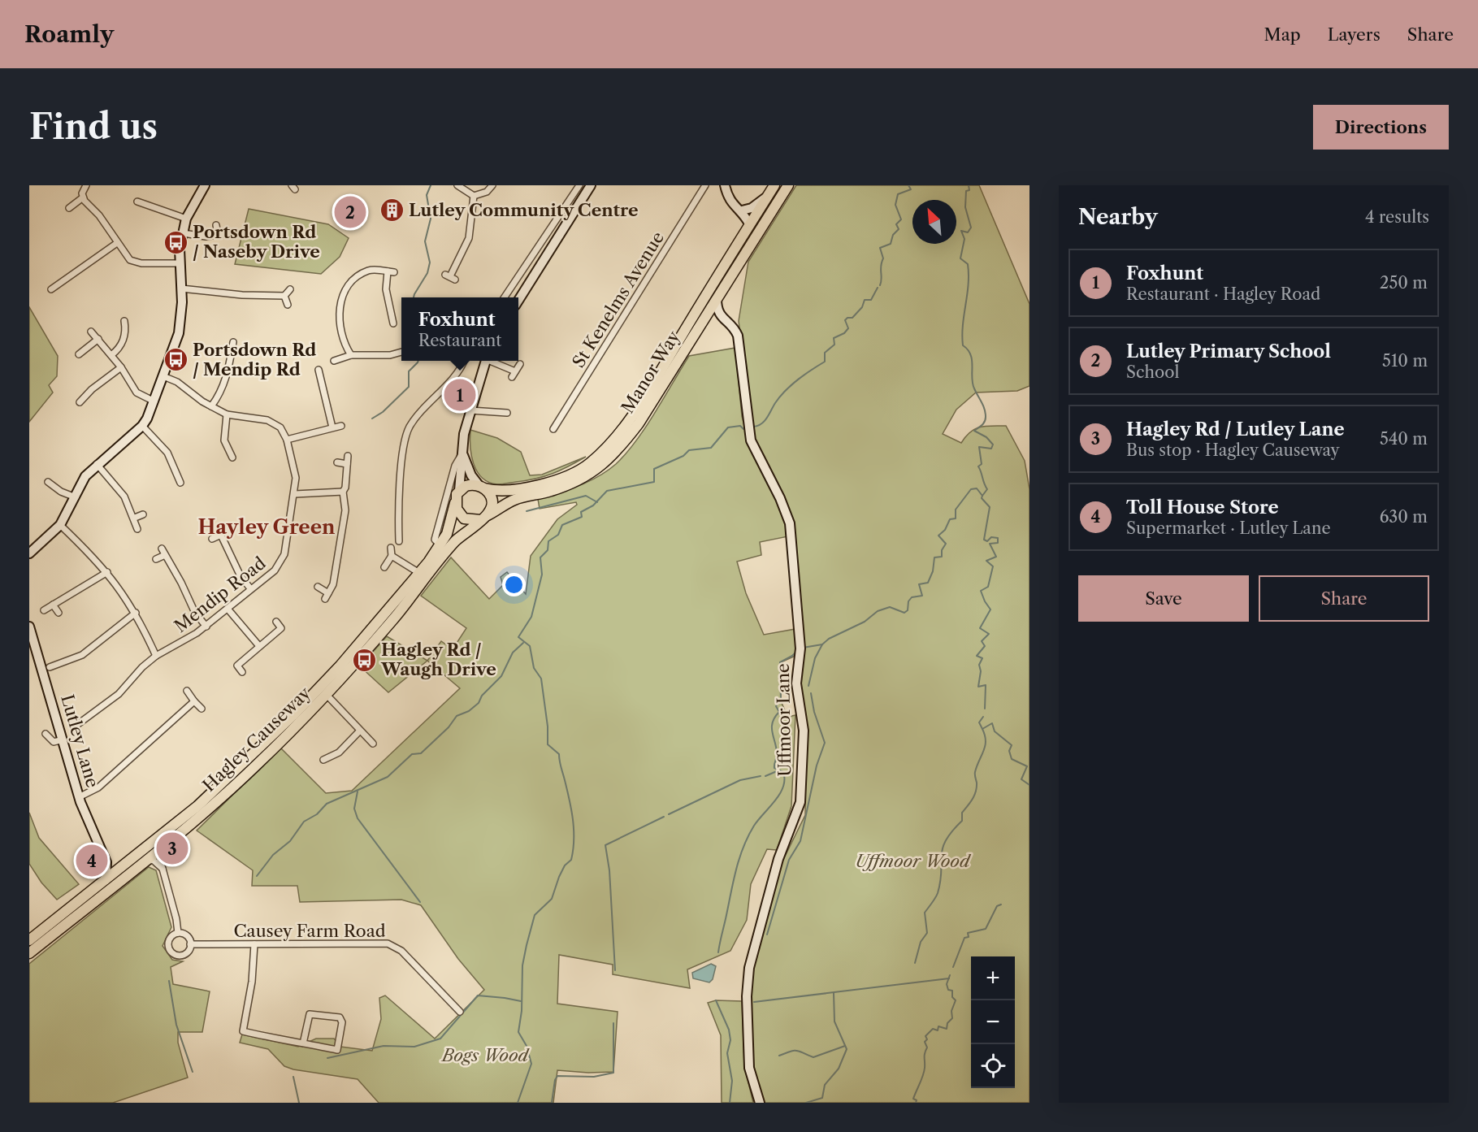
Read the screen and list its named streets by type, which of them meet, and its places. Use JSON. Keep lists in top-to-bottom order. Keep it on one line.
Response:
{"streets":{"highway":["Manor Way","Hagley Causeway"],"street":["St Kenelms Avenue","Mendip Road","Uffmoor Lane","Lutley Lane","Causey Farm Road"]},"crossings":[["Manor Way","Hagley Causeway"],["Hagley Causeway","Lutley Lane"]],"districts":["Hayley Green"],"parks":["Uffmoor Wood","Bogs Wood"],"places":{"building":["Lutley Community Centre"],"bus stop":["Portsdown Rd / Naseby Drive","Portsdown Rd / Mendip Rd","Hagley Rd / Waugh Drive"]},"north":"top left","page":{"header":"Roamly","nav":["Map","Layers","Share"],"buttons":["Directions",["Save","Share"]],"title":"Find us","heading":["Nearby","4 results"],"pins":["2","1","3","4"],"list":[{"mark":"1","name":"Foxhunt","note":"Restaurant · Hagley Road","value":"250 m"},{"mark":"2","name":"Lutley Primary School","note":"School","value":"510 m"},{"mark":"3","name":"Hagley Rd / Lutley Lane","note":"Bus stop · Hagley Causeway","value":"540 m"},{"mark":"4","name":"Toll House Store","note":"Supermarket · Lutley Lane","value":"630 m"}],"popup":["Foxhunt","Restaurant"],"map_buttons":["+","−"]}}
